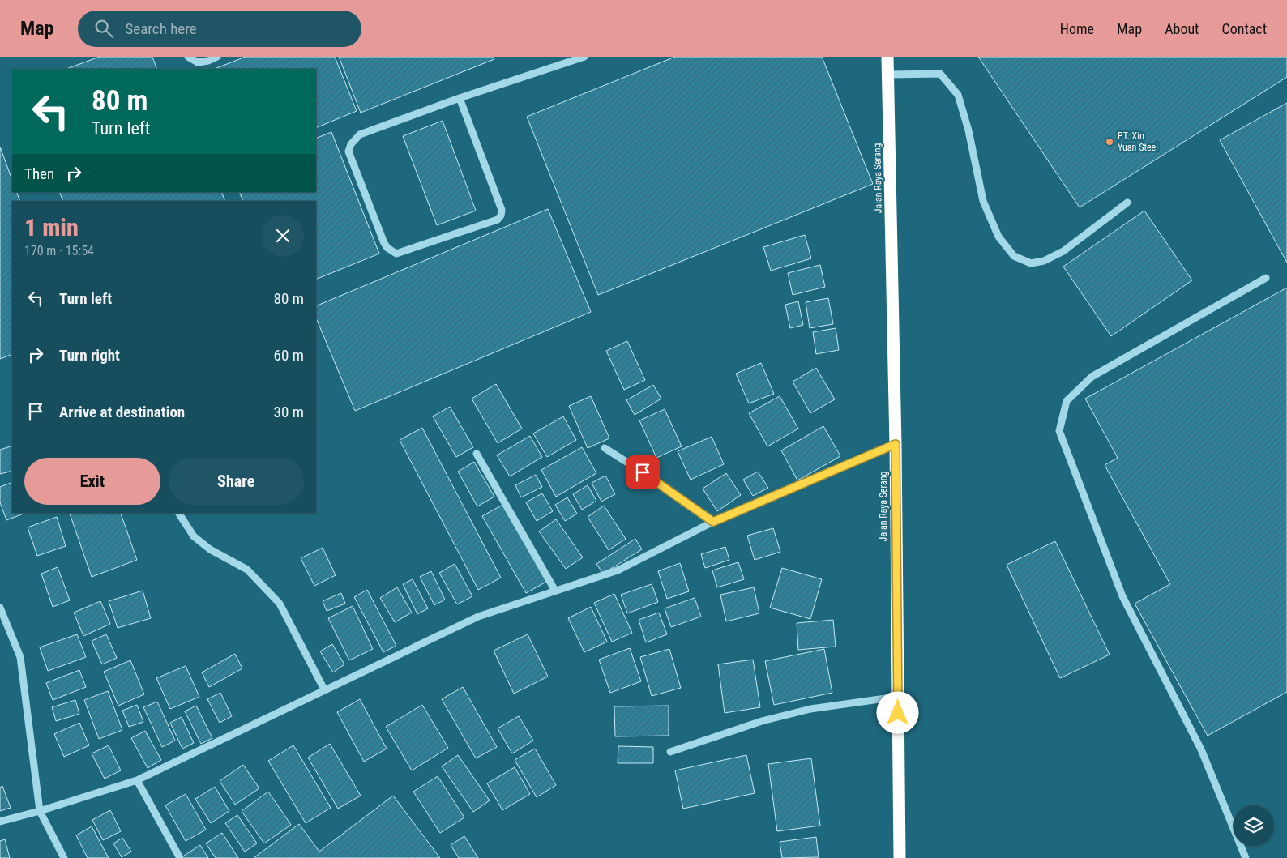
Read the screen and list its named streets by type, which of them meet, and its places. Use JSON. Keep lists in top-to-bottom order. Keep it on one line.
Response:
{"streets":{"highway":["Jalan Raya Serang"]},"places":["PT. Xin Yuan Steel"],"page":{"header":"Map","search":"Search here","nav":["Home","Map","About","Contact"],"turn":["80 m","Turn left"],"then":"Then","heading":["1 min","170 m · 15:54"],"list":[{"name":"Turn left","value":"80 m"},{"name":"Turn right","value":"60 m"},{"name":"Arrive at destination","value":"30 m"}],"buttons":["Exit","Share"]}}
